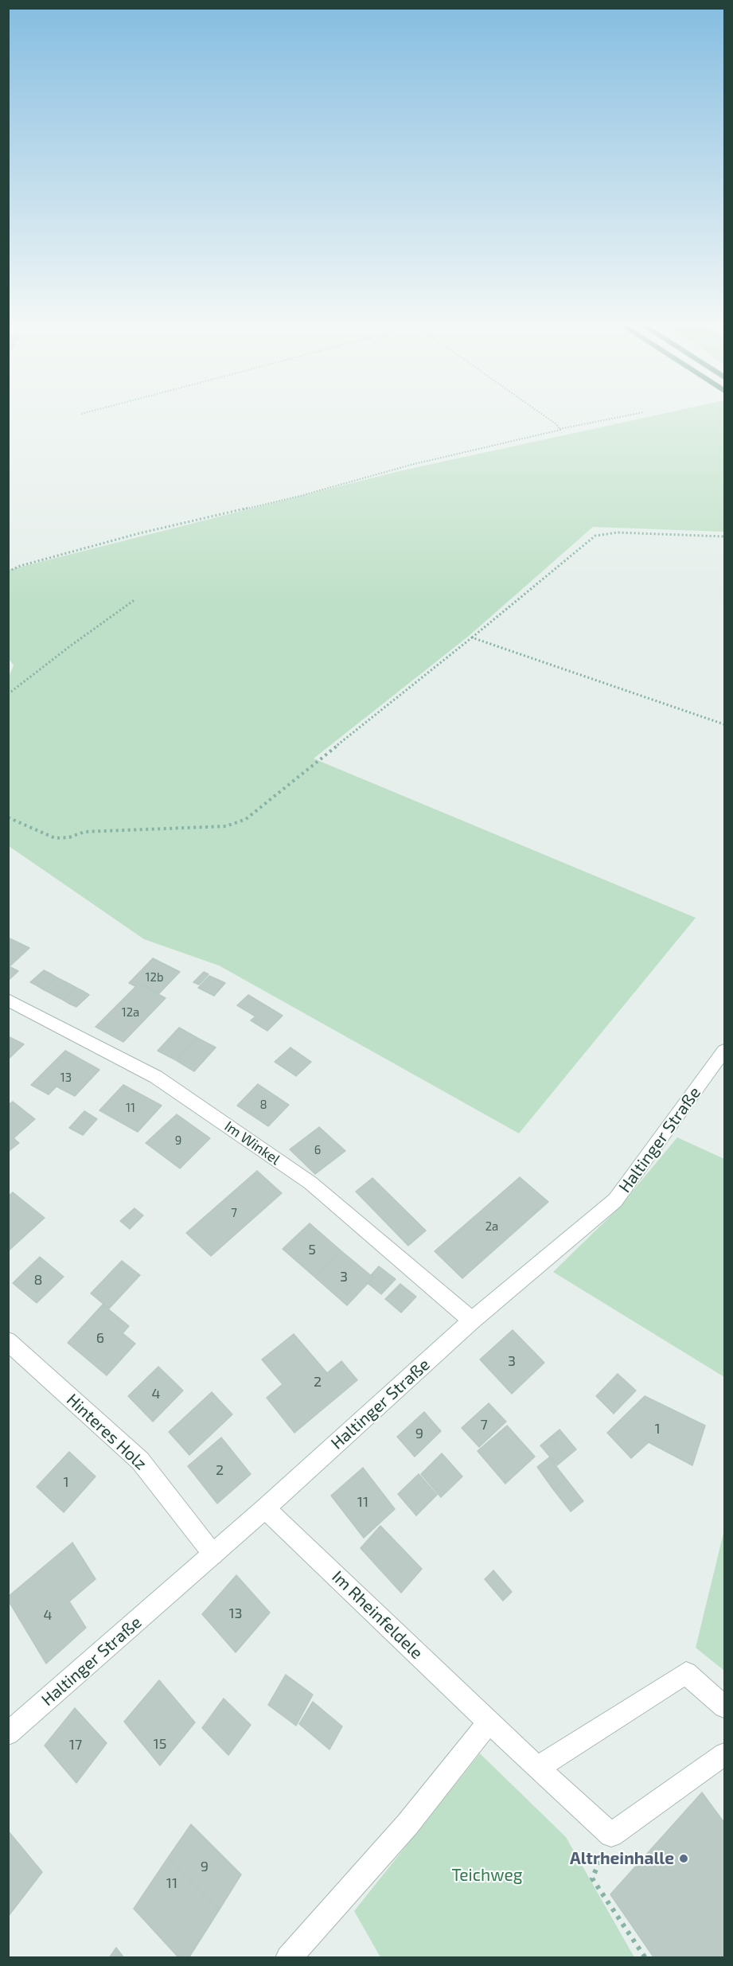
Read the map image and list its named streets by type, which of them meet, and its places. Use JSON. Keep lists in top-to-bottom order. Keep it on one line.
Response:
{"streets":{"street":["Haltinger Straße","Im Winkel","Hinteres Holz","Im Rheinfeldele"]},"crossings":[["Haltinger Straße","Im Winkel"],["Haltinger Straße","Hinteres Holz"],["Haltinger Straße","Im Rheinfeldele"]],"parks":["Teichweg"],"places":["Altrheinhalle"],"house_numbers":["12b","12a","13","8","11","9","6","7","2a","5","3","8","6","3","2","4","7","1","9","2","1","11","13","4","15","17","9","11"]}
